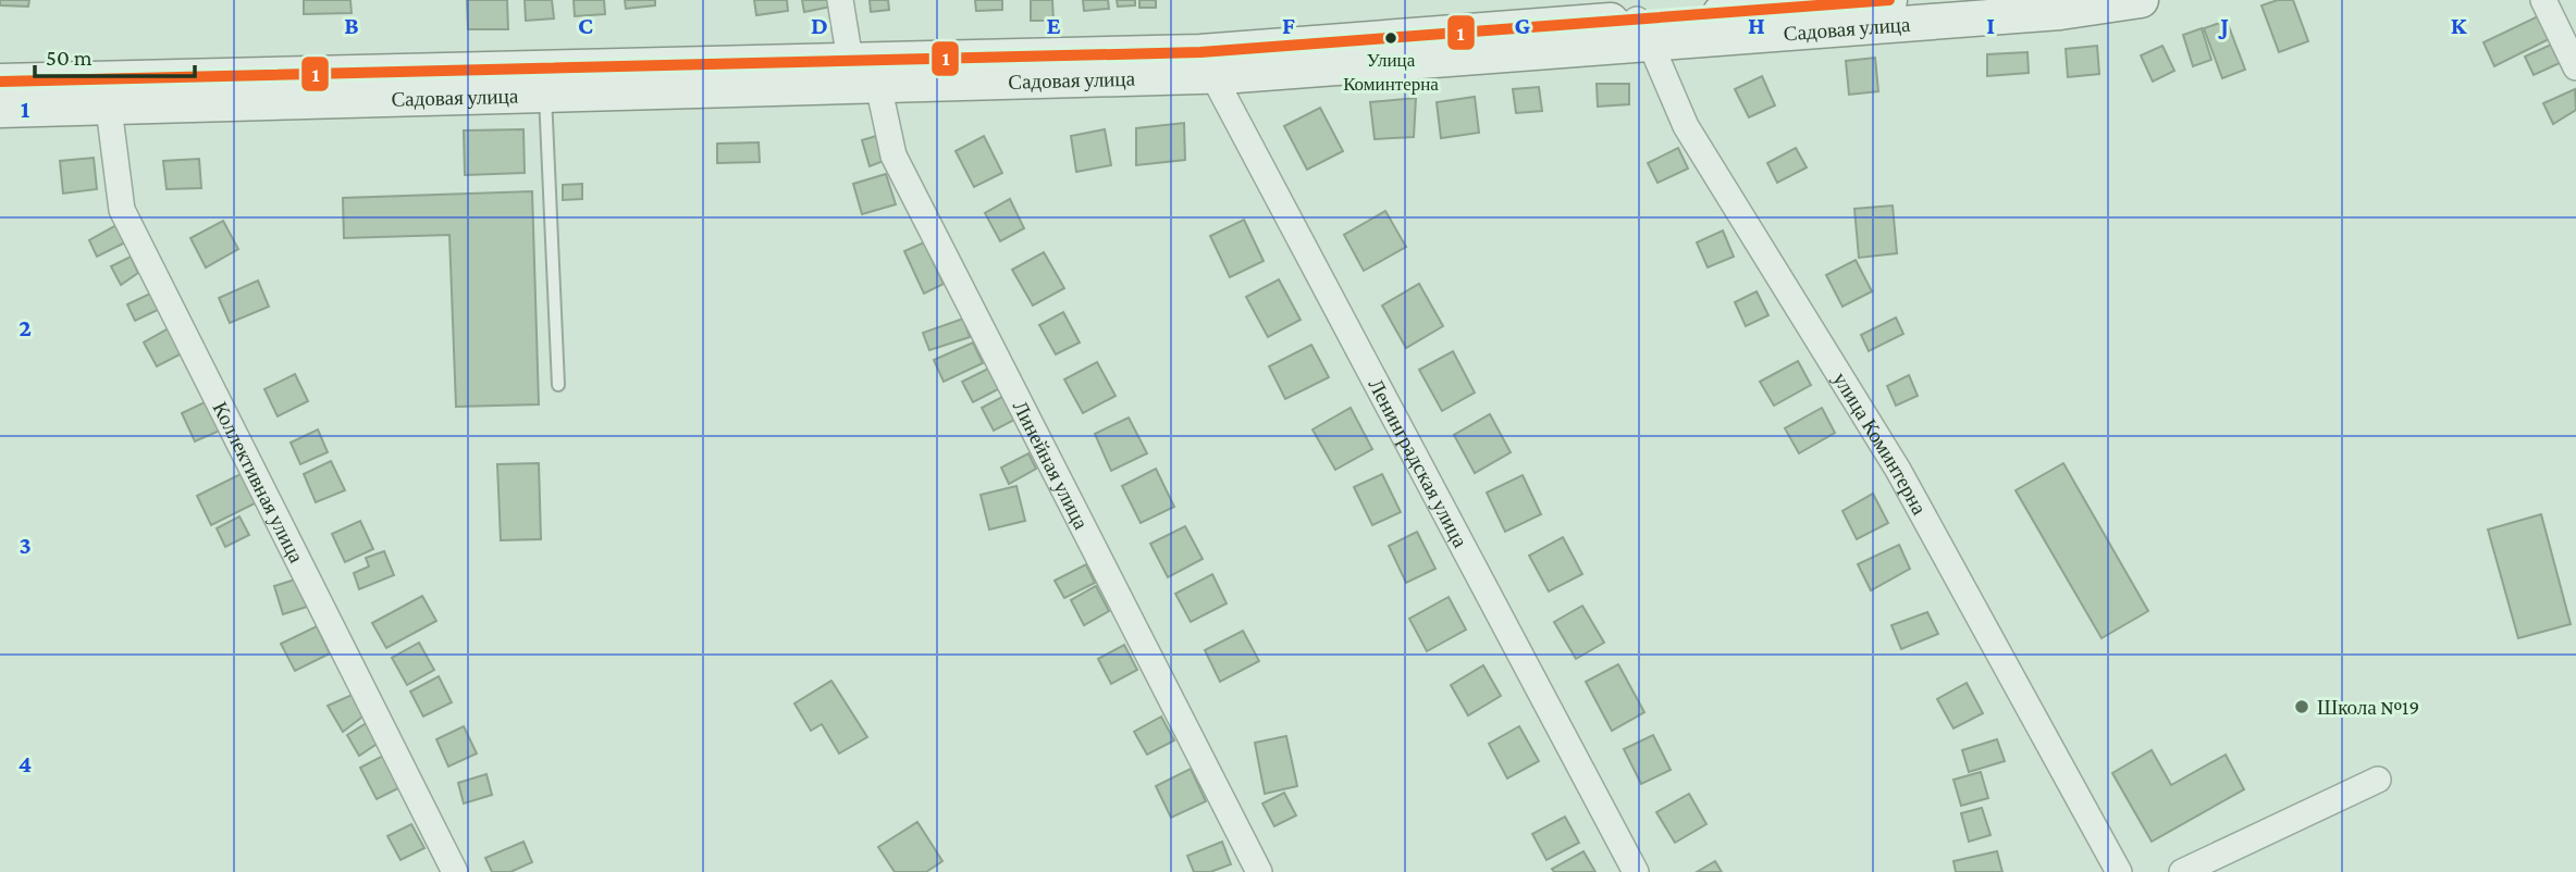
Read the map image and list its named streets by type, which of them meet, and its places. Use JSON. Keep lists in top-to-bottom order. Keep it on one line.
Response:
{"streets":{"street":["Садовая улица","улица Коминтерна","Ленинградская улица","Линейная улица","Коллективная улица"]},"crossings":[["Садовая улица","улица Коминтерна"],["Садовая улица","Ленинградская улица"],["Садовая улица","Линейная улица"],["Садовая улица","Коллективная улица"]],"places":["Улица Коминтерна","Школа №19"],"lines":["transit line 1"],"scale_bar":"50 m","grid":{"columns":["B","C","D","E","F","G","H","I","J","K"],"rows":["1","2","3","4"]}}
